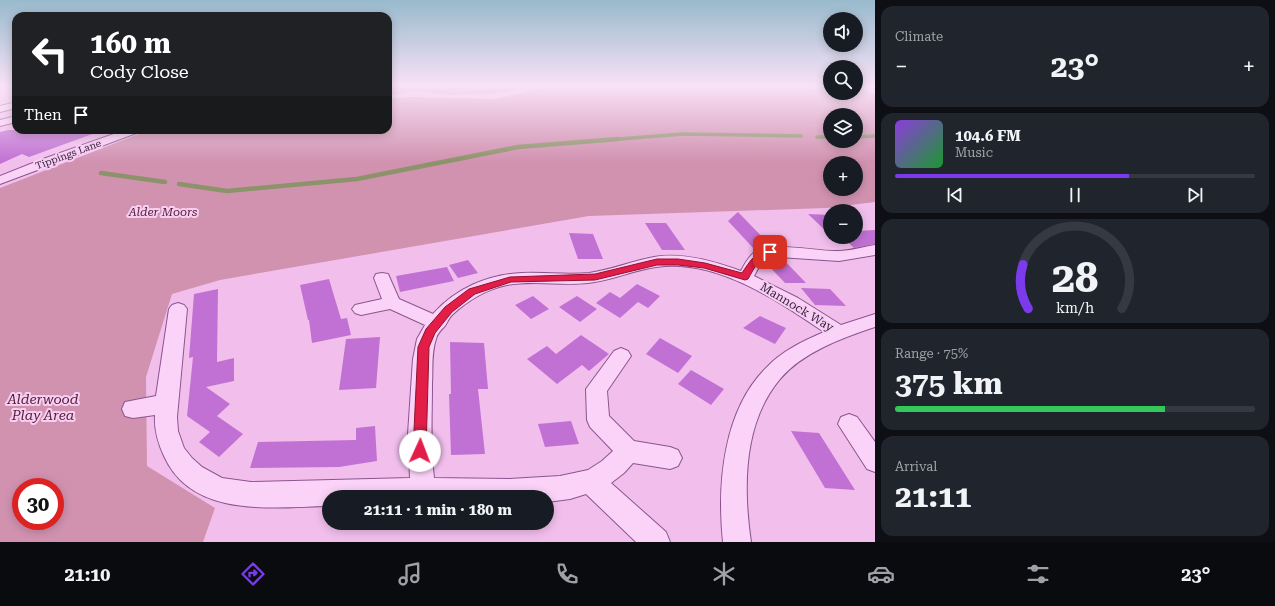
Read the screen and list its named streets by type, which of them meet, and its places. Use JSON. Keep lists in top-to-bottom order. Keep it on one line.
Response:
{"streets":{"street":["Tippings Lane","Mannock Way"]},"parks":["Alder Moors","Alderwood Play Area"],"page":{"tile":["Climate",["Range · 75%","375 km"],["Arrival","21:11"]],"map_buttons":["+","−"],"turn":["160 m","Cody Close"],"heat":["−","23°","+"],"then":"Then","song":["104.6 FM","Music"],"limit":"30","trip":"21:11 · 1 min · 180 m","tabs":["21:10","23°"],"gauge":["28","km/h"]}}
